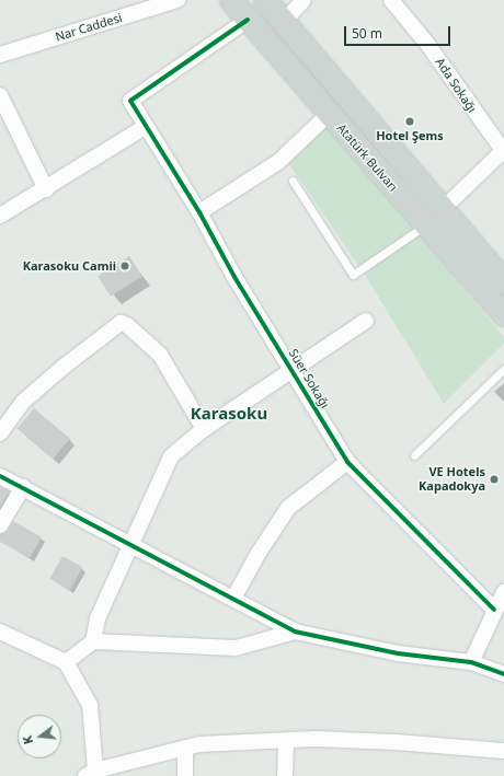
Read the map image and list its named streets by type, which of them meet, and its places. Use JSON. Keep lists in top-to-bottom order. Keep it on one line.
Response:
{"streets":{"main road":["Atatürk Bulvarı"],"street":["Nar Caddesi","Ada Sokağı","Süer Sokağı"]},"crossings":[["Atatürk Bulvarı","Süer Sokağı"]],"districts":["Karasoku"],"places":["Hotel Şems","Karasoku Camii","VE Hotels Kapadokya"],"scale_bar":"50 m","north":"left"}
